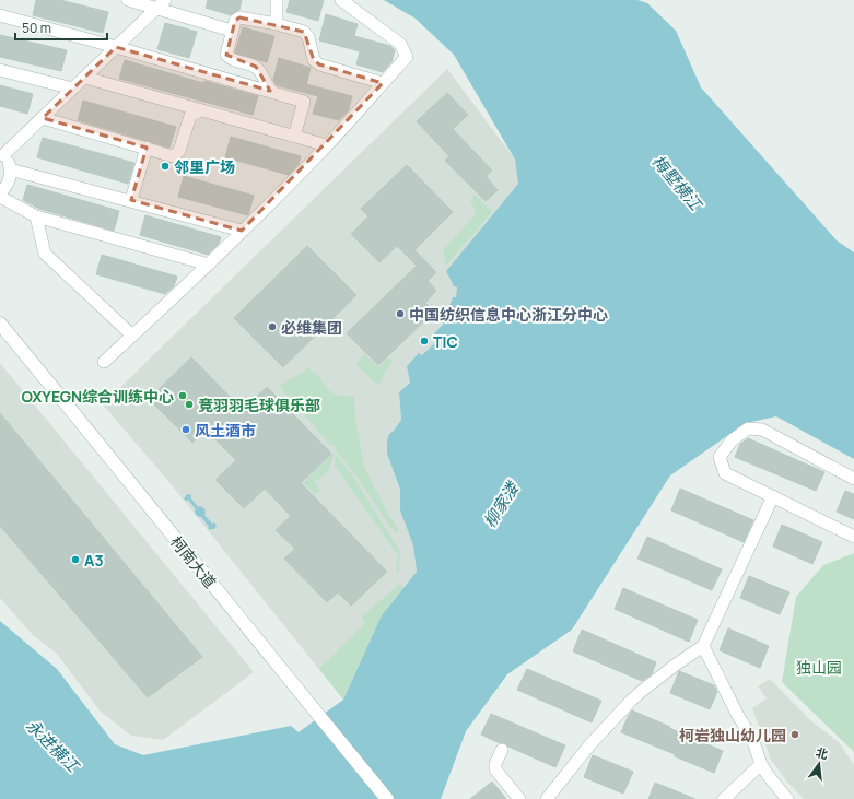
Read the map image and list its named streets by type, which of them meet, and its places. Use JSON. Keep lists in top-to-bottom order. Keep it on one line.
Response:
{"streets":{"main road":["柯南大道"]},"water":["梅墅横江","柳家溇","永进横江"],"parks":["独山园"],"places":["邻里广场","中国纺织信息中心浙江分中心","必维集团","TIC","OXYEGN综合训练中心","竞羽羽毛球俱乐部","风土酒市","A3","柯岩独山幼儿园"],"scale_bar":"50 m","north":"top"}
